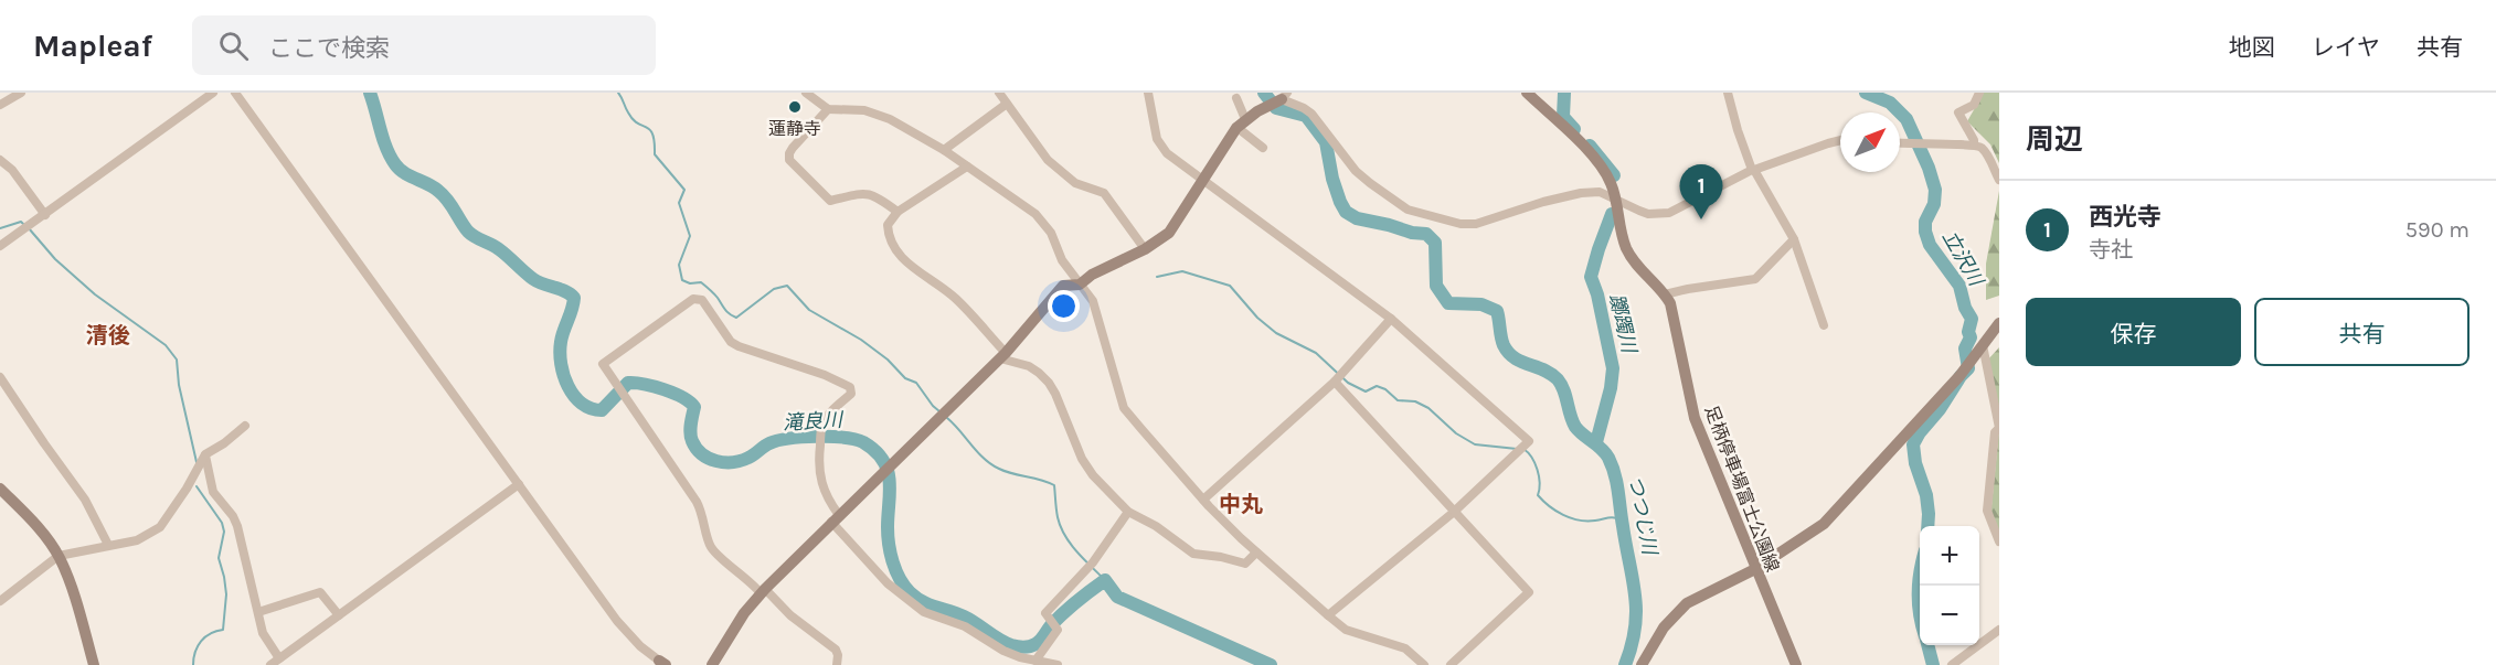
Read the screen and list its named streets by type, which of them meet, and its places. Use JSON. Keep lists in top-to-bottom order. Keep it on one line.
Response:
{"streets":{"street":["足柄停車場富士公園線"]},"districts":["清後","中丸"],"water":["立沢川","躑躅川","滝良川","つつじ川"],"places":["蓮静寺"],"north":"top right","page":{"header":"Mapleaf","search":"ここで検索","nav":["地図","レイヤ","共有"],"heading":"周辺","pins":"1","list":[{"mark":"1","name":"西光寺","note":"寺社","value":"590 m"}],"buttons":["保存","共有"],"map_buttons":["+","−"]}}
